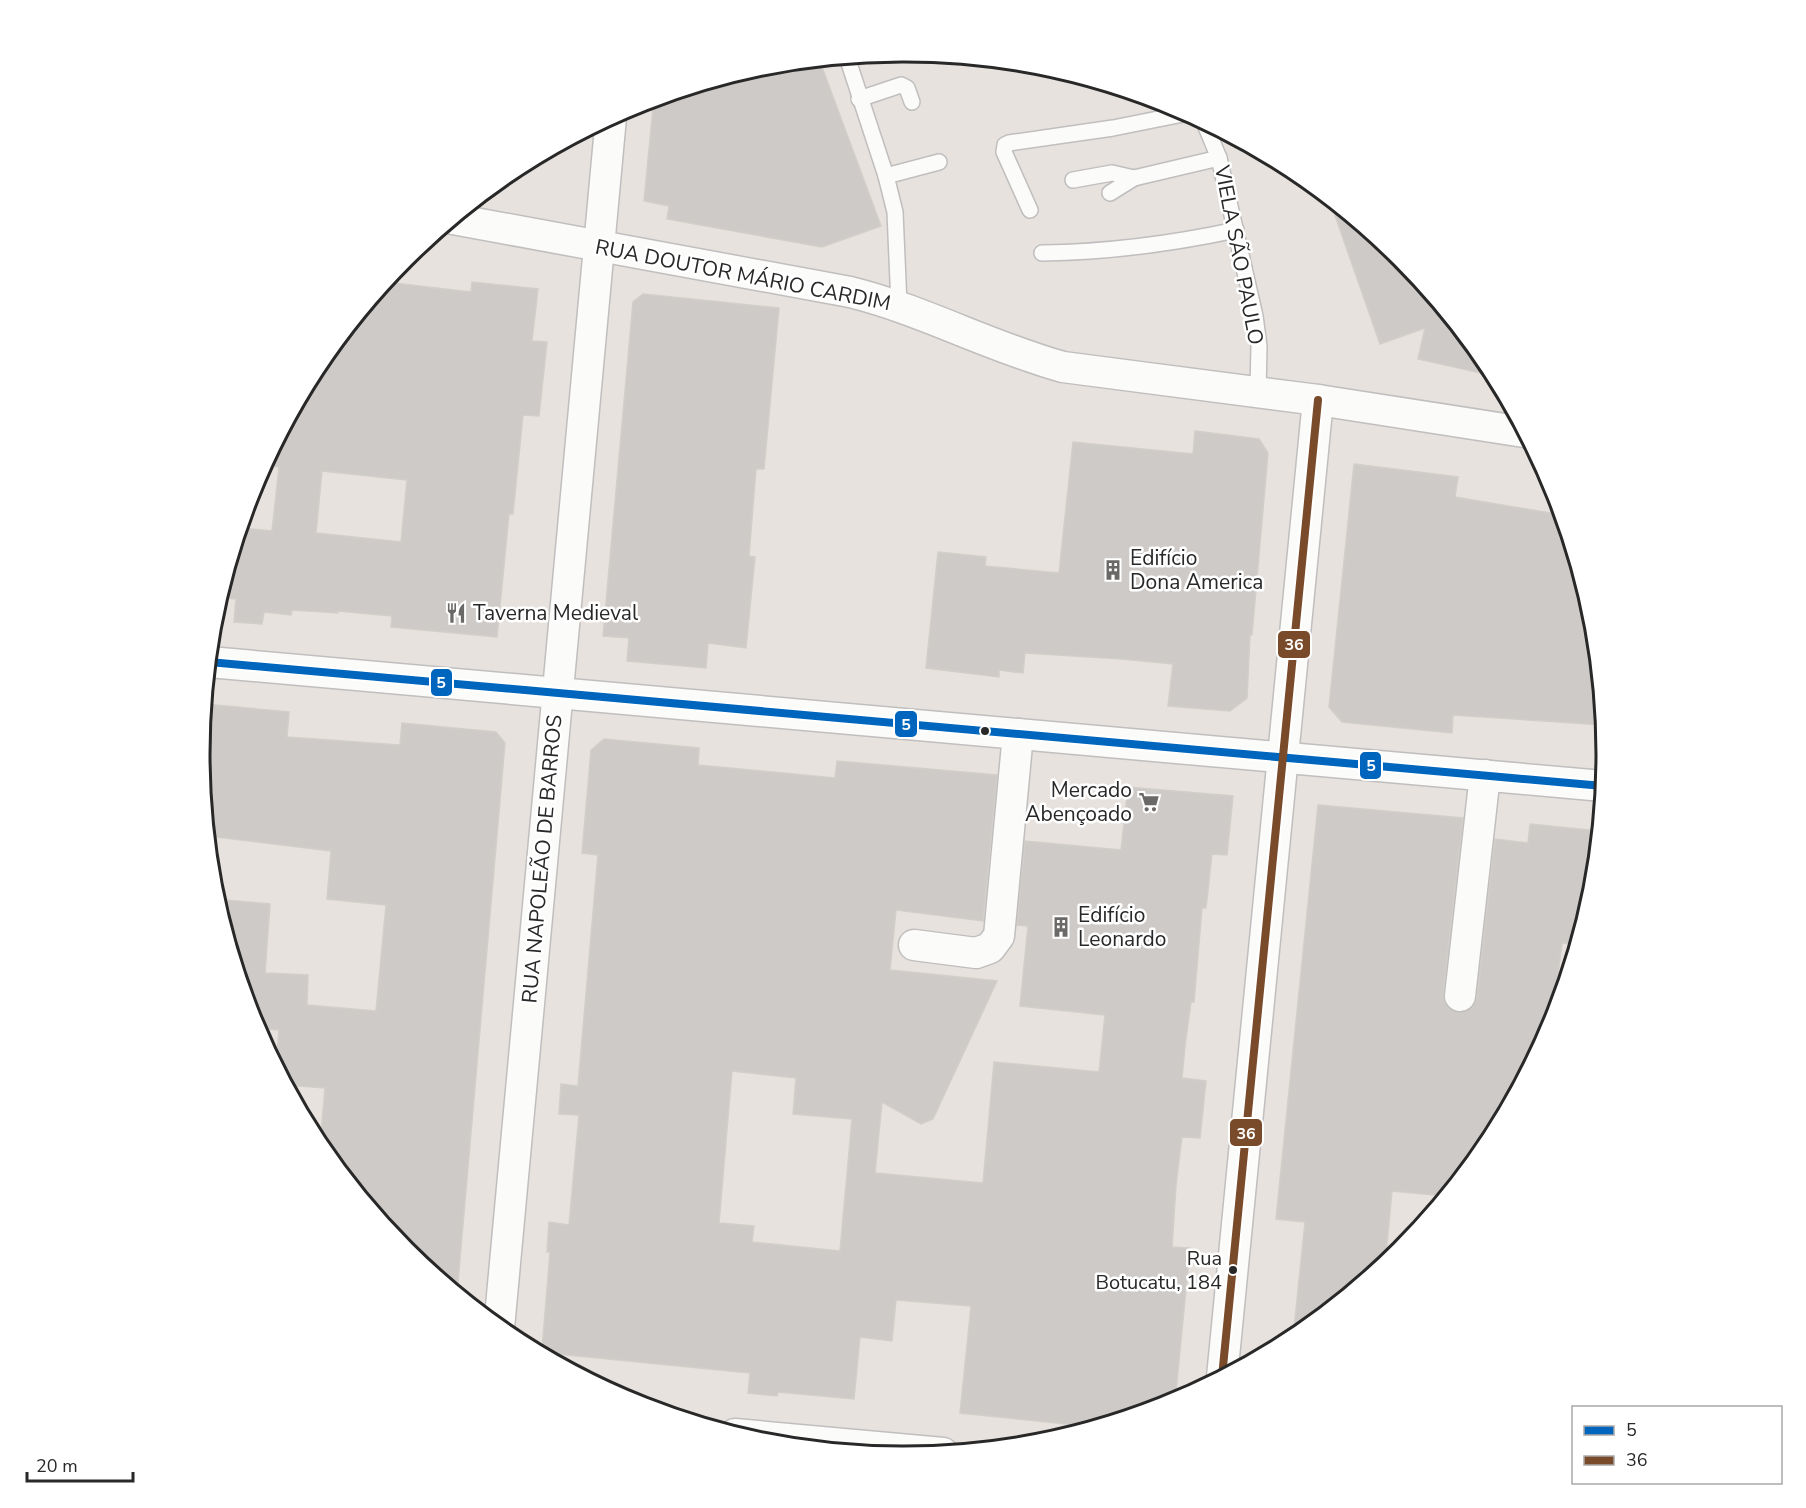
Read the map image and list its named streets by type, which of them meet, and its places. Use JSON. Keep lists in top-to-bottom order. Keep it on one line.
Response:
{"streets":{"street":["RUA DOUTOR MÁRIO CARDIM","RUA NAPOLEÃO DE BARROS"],"lane":["VIELA SÃO PAULO"]},"crossings":[["VIELA SÃO PAULO","RUA DOUTOR MÁRIO CARDIM"],["RUA DOUTOR MÁRIO CARDIM","RUA NAPOLEÃO DE BARROS"]],"places":{"building":["Edifício Dona America","Edifício Leonardo"],"restaurant":["Taverna Medieval"],"supermarket":["Mercado Abençoado"],"other":["Rua Botucatu, 184"]},"lines":["transit line 36","transit line 5"],"legend":["5","36"],"scale_bar":"20 m"}
